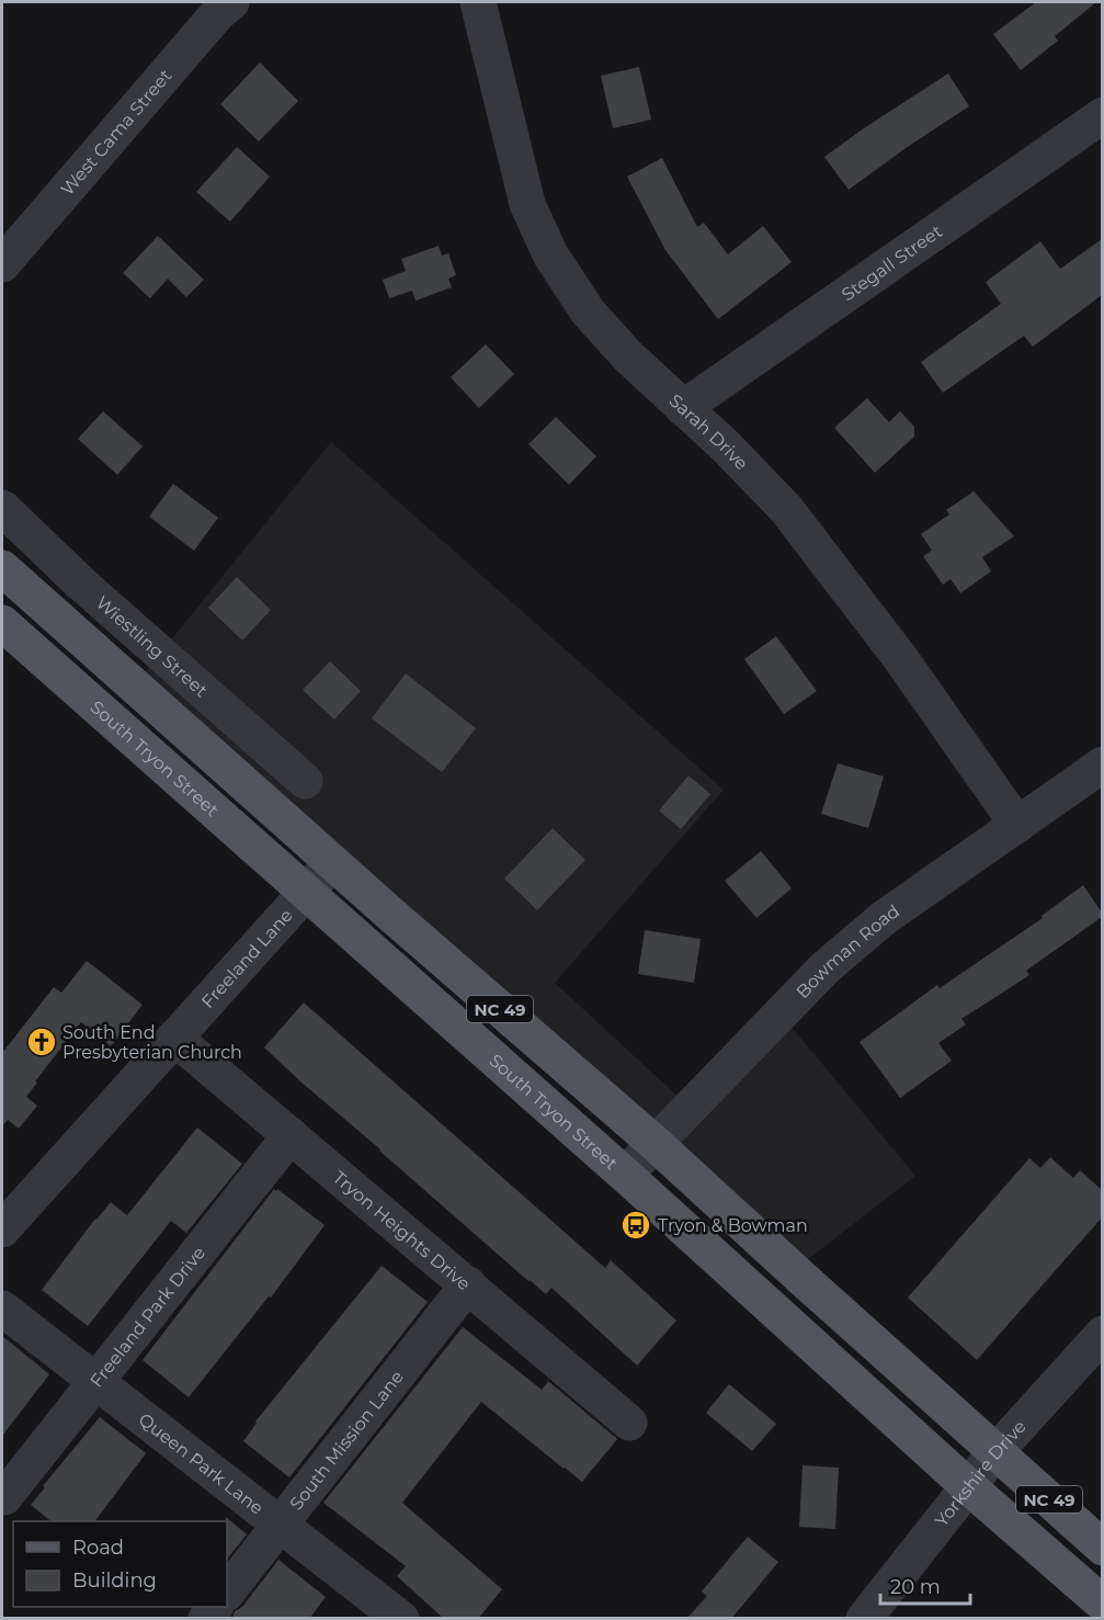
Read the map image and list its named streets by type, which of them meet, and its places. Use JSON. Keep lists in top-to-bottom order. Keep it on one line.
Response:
{"streets":{"main road":["South Tryon Street","NC 49"],"street":["West Cama Street","Stegall Street","Sarah Drive","Wiestling Street","Bowman Road","Freeland Lane","Tryon Heights Drive","Freeland Park Drive","South Mission Lane","Queen Park Lane","Yorkshire Drive"]},"crossings":[["Stegall Street","Sarah Drive"],["Sarah Drive","Bowman Road"],["South Tryon Street","Bowman Road"],["South Tryon Street","Freeland Lane"],["South Tryon Street","Yorkshire Drive"],["Bowman Road","NC 49"],["Freeland Lane","NC 49"],["Freeland Lane","Tryon Heights Drive"],["NC 49","Yorkshire Drive"],["Tryon Heights Drive","Freeland Park Drive"],["Tryon Heights Drive","South Mission Lane"],["Freeland Park Drive","Queen Park Lane"],["South Mission Lane","Queen Park Lane"]],"places":{"church":["South End Presbyterian Church"],"bus stop":["Tryon & Bowman"]},"legend":["Road","Building"],"scale_bar":"20 m"}
